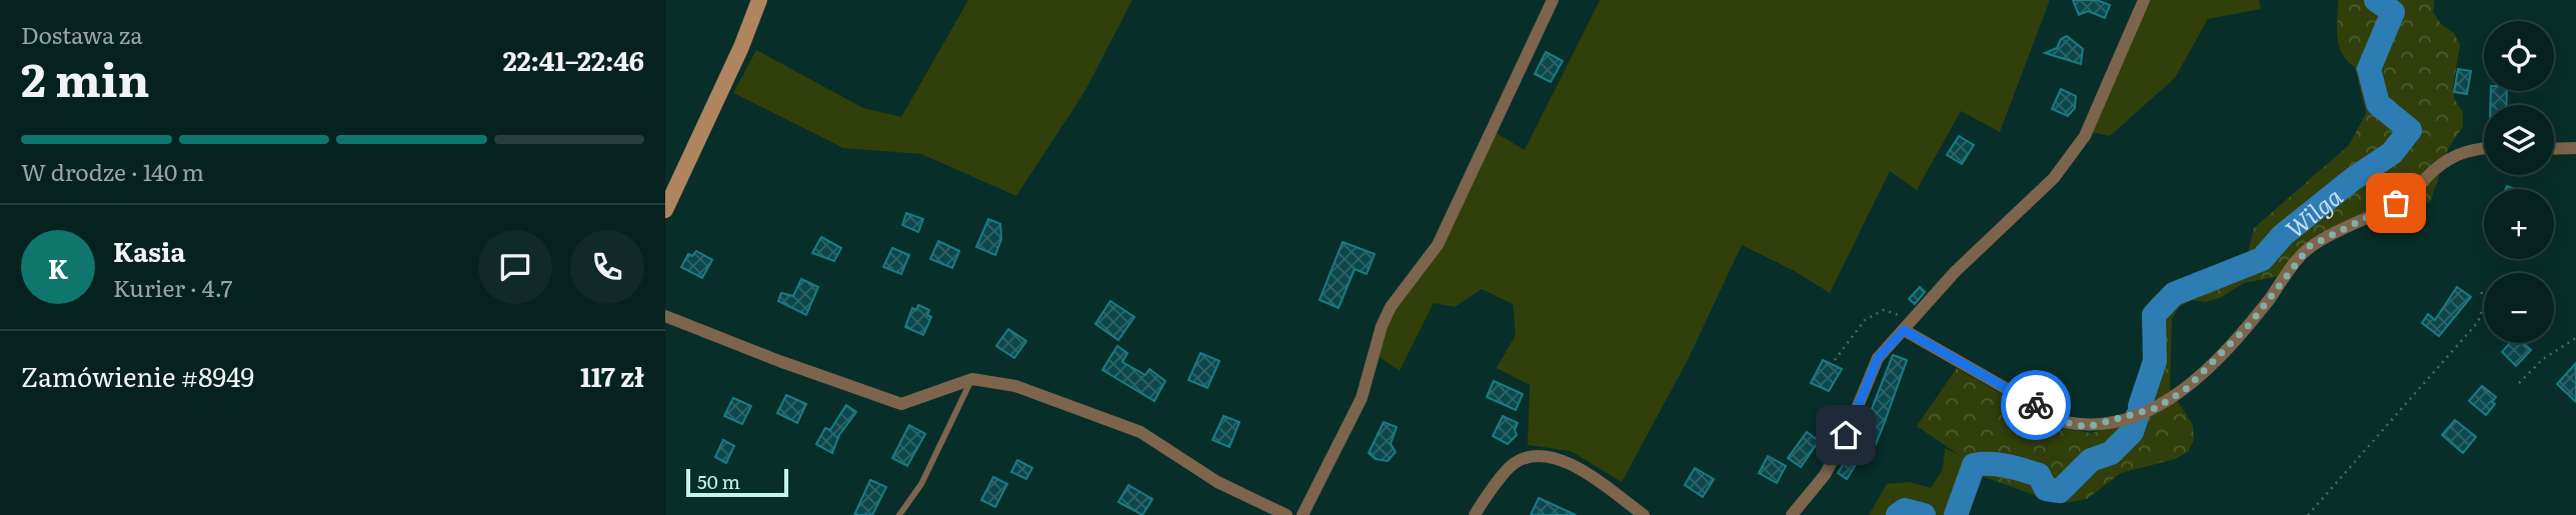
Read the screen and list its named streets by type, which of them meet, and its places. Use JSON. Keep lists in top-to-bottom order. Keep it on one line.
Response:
{"water":["Wilga"],"scale_bar":"50 m","page":{"heading":["2 min","Dostawa za","22:41–22:46"],"panel":["Kasia","Kurier · 4.7","Zamówienie #8949","117 zł"],"map_buttons":["+","−"],"bar":"W drodze · 140 m","round":"K","scale":"50 m"}}
